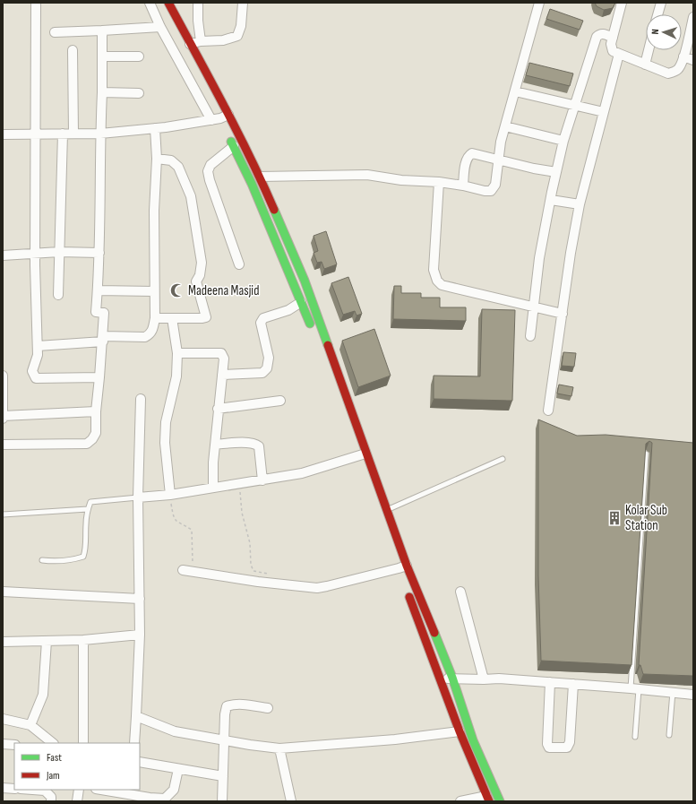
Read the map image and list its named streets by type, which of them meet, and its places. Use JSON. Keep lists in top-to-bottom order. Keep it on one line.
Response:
{"places":{"mosque":["Madeena Masjid"],"building":["Kolar Sub Station"]},"legend":["Fast","Jam"],"north":"left"}
